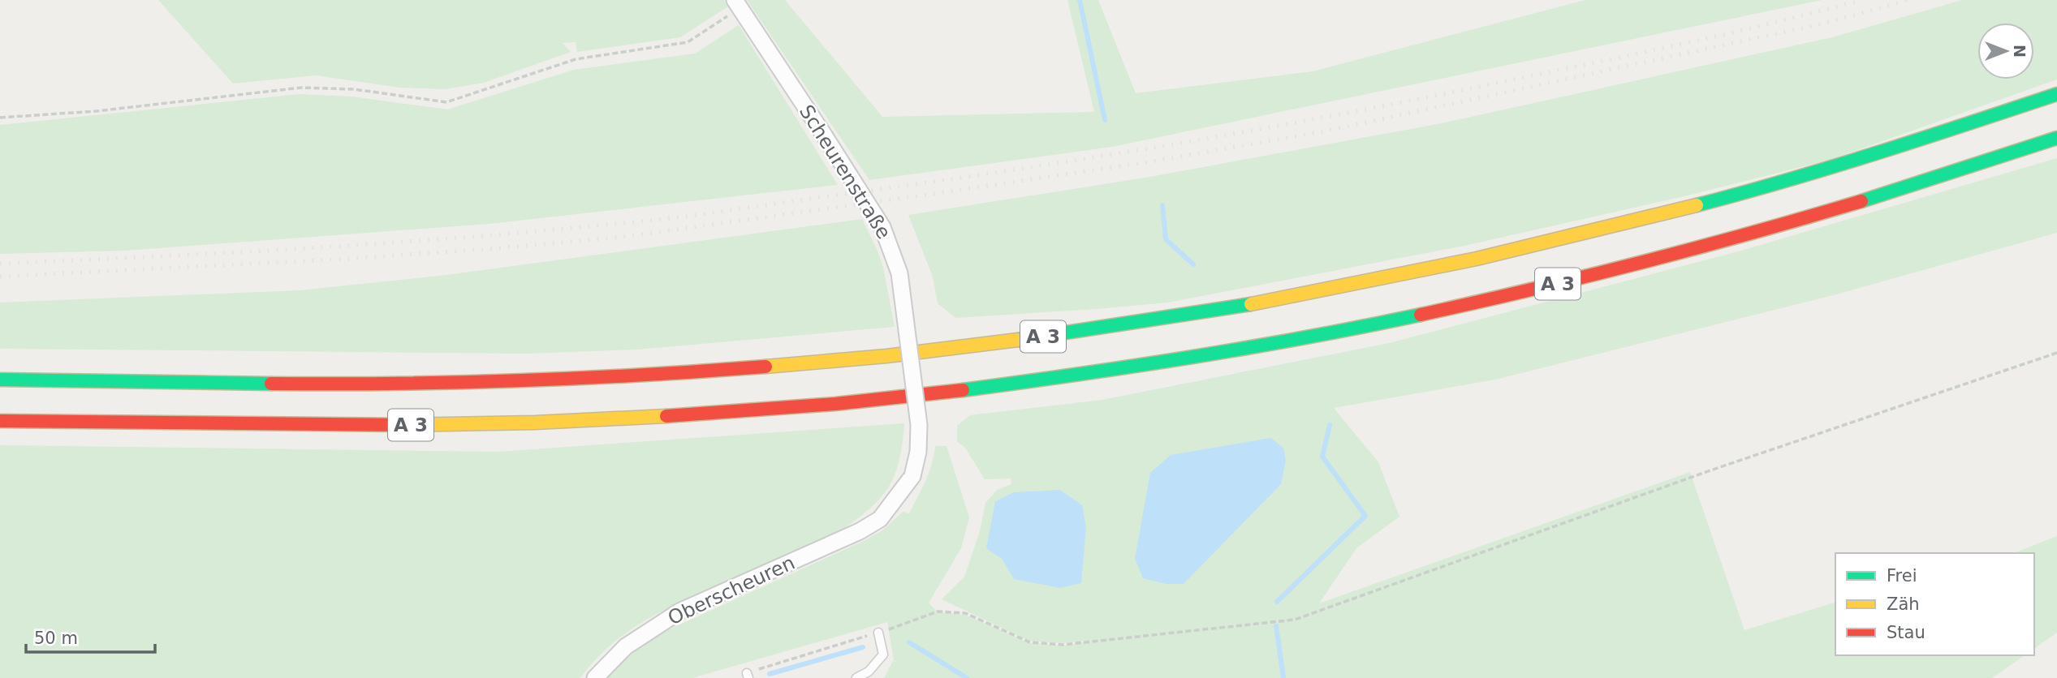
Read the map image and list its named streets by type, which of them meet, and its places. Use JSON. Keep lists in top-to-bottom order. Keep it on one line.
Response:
{"streets":{"highway":["A 3"],"street":["Scheurenstraße","Oberscheuren"]},"crossings":[["Scheurenstraße","Oberscheuren"]],"legend":["Frei","Zäh","Stau"],"scale_bar":"50 m","north":"right"}
